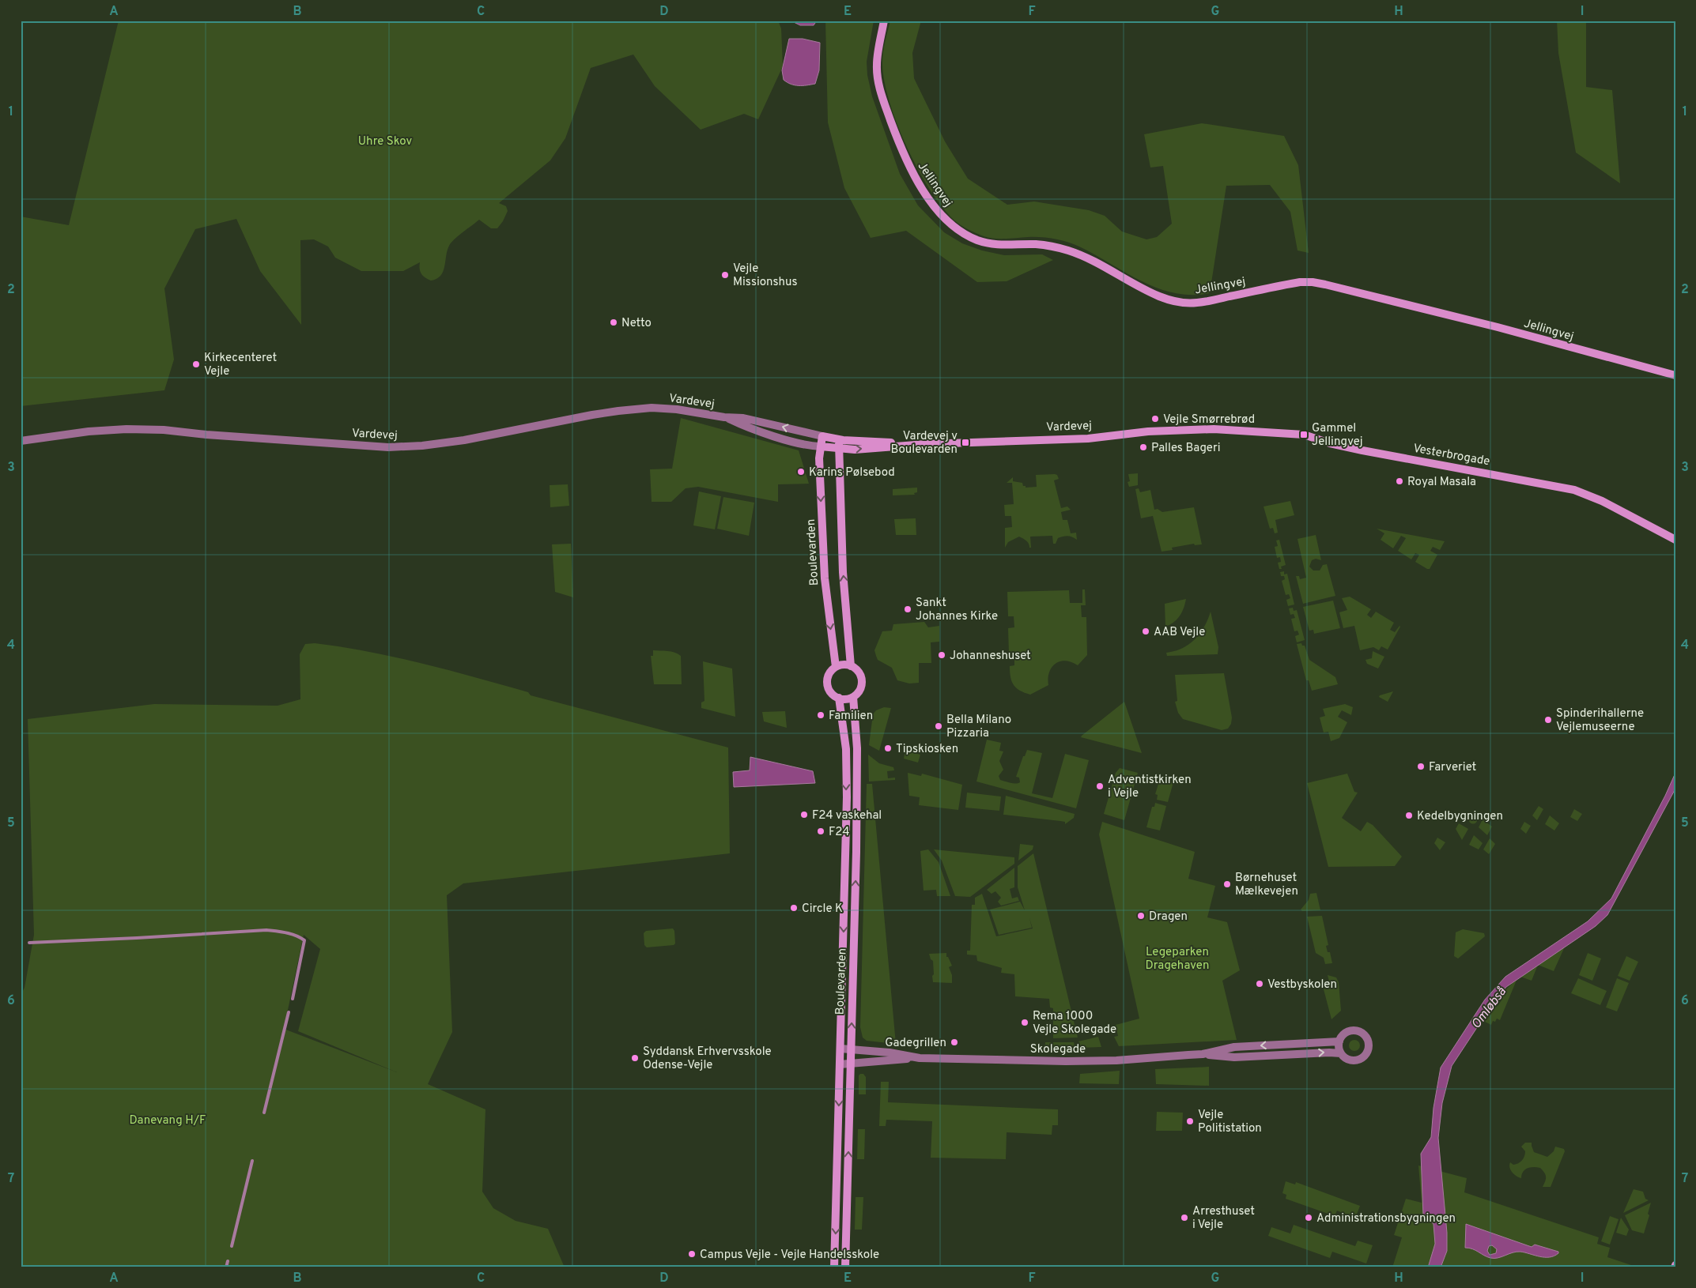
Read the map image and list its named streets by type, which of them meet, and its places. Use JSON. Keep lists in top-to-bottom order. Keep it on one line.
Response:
{"streets":{"main road":["Jellingvej","Vardevej","Vesterbrogade","Boulevarden"],"street":["Skolegade"]},"crossings":[["Vardevej","Vesterbrogade"],["Vardevej","Boulevarden"],["Boulevarden","Skolegade"]],"water":["Omløbså"],"parks":["Uhre Skov","Legeparken Dragehaven","Danevang H/F"],"places":{"other":["Vejle Missionshus","Netto","Kirkecenteret Vejle","Vejle Smørrebrød","Palles Bageri","Karins Pølsebod","Royal Masala","Sankt Johannes Kirke","AAB Vejle","Johanneshuset","Familien","Spinderihallerne Vejlemuseerne","Bella Milano Pizzaria","Tipskiosken","Farveriet","Adventistkirken i Vejle","F24 vaskehal","Kedelbygningen","F24","Børnehuset Mælkevejen","Circle K","Dragen","Vestbyskolen","Rema 1000 Vejle Skolegade","Gadegrillen","Syddansk Erhvervsskole Odense-Vejle","Vejle Politistation","Arresthuset i Vejle","Administrationsbygningen","Campus Vejle - Vejle Handelsskole"],"transit":["Gammel Jellingvej","Vardevej v Boulevarden"]},"grid":{"columns":["A","B","C","D","E","F","G","H","I"],"rows":["1","2","3","4","5","6","7"]}}
